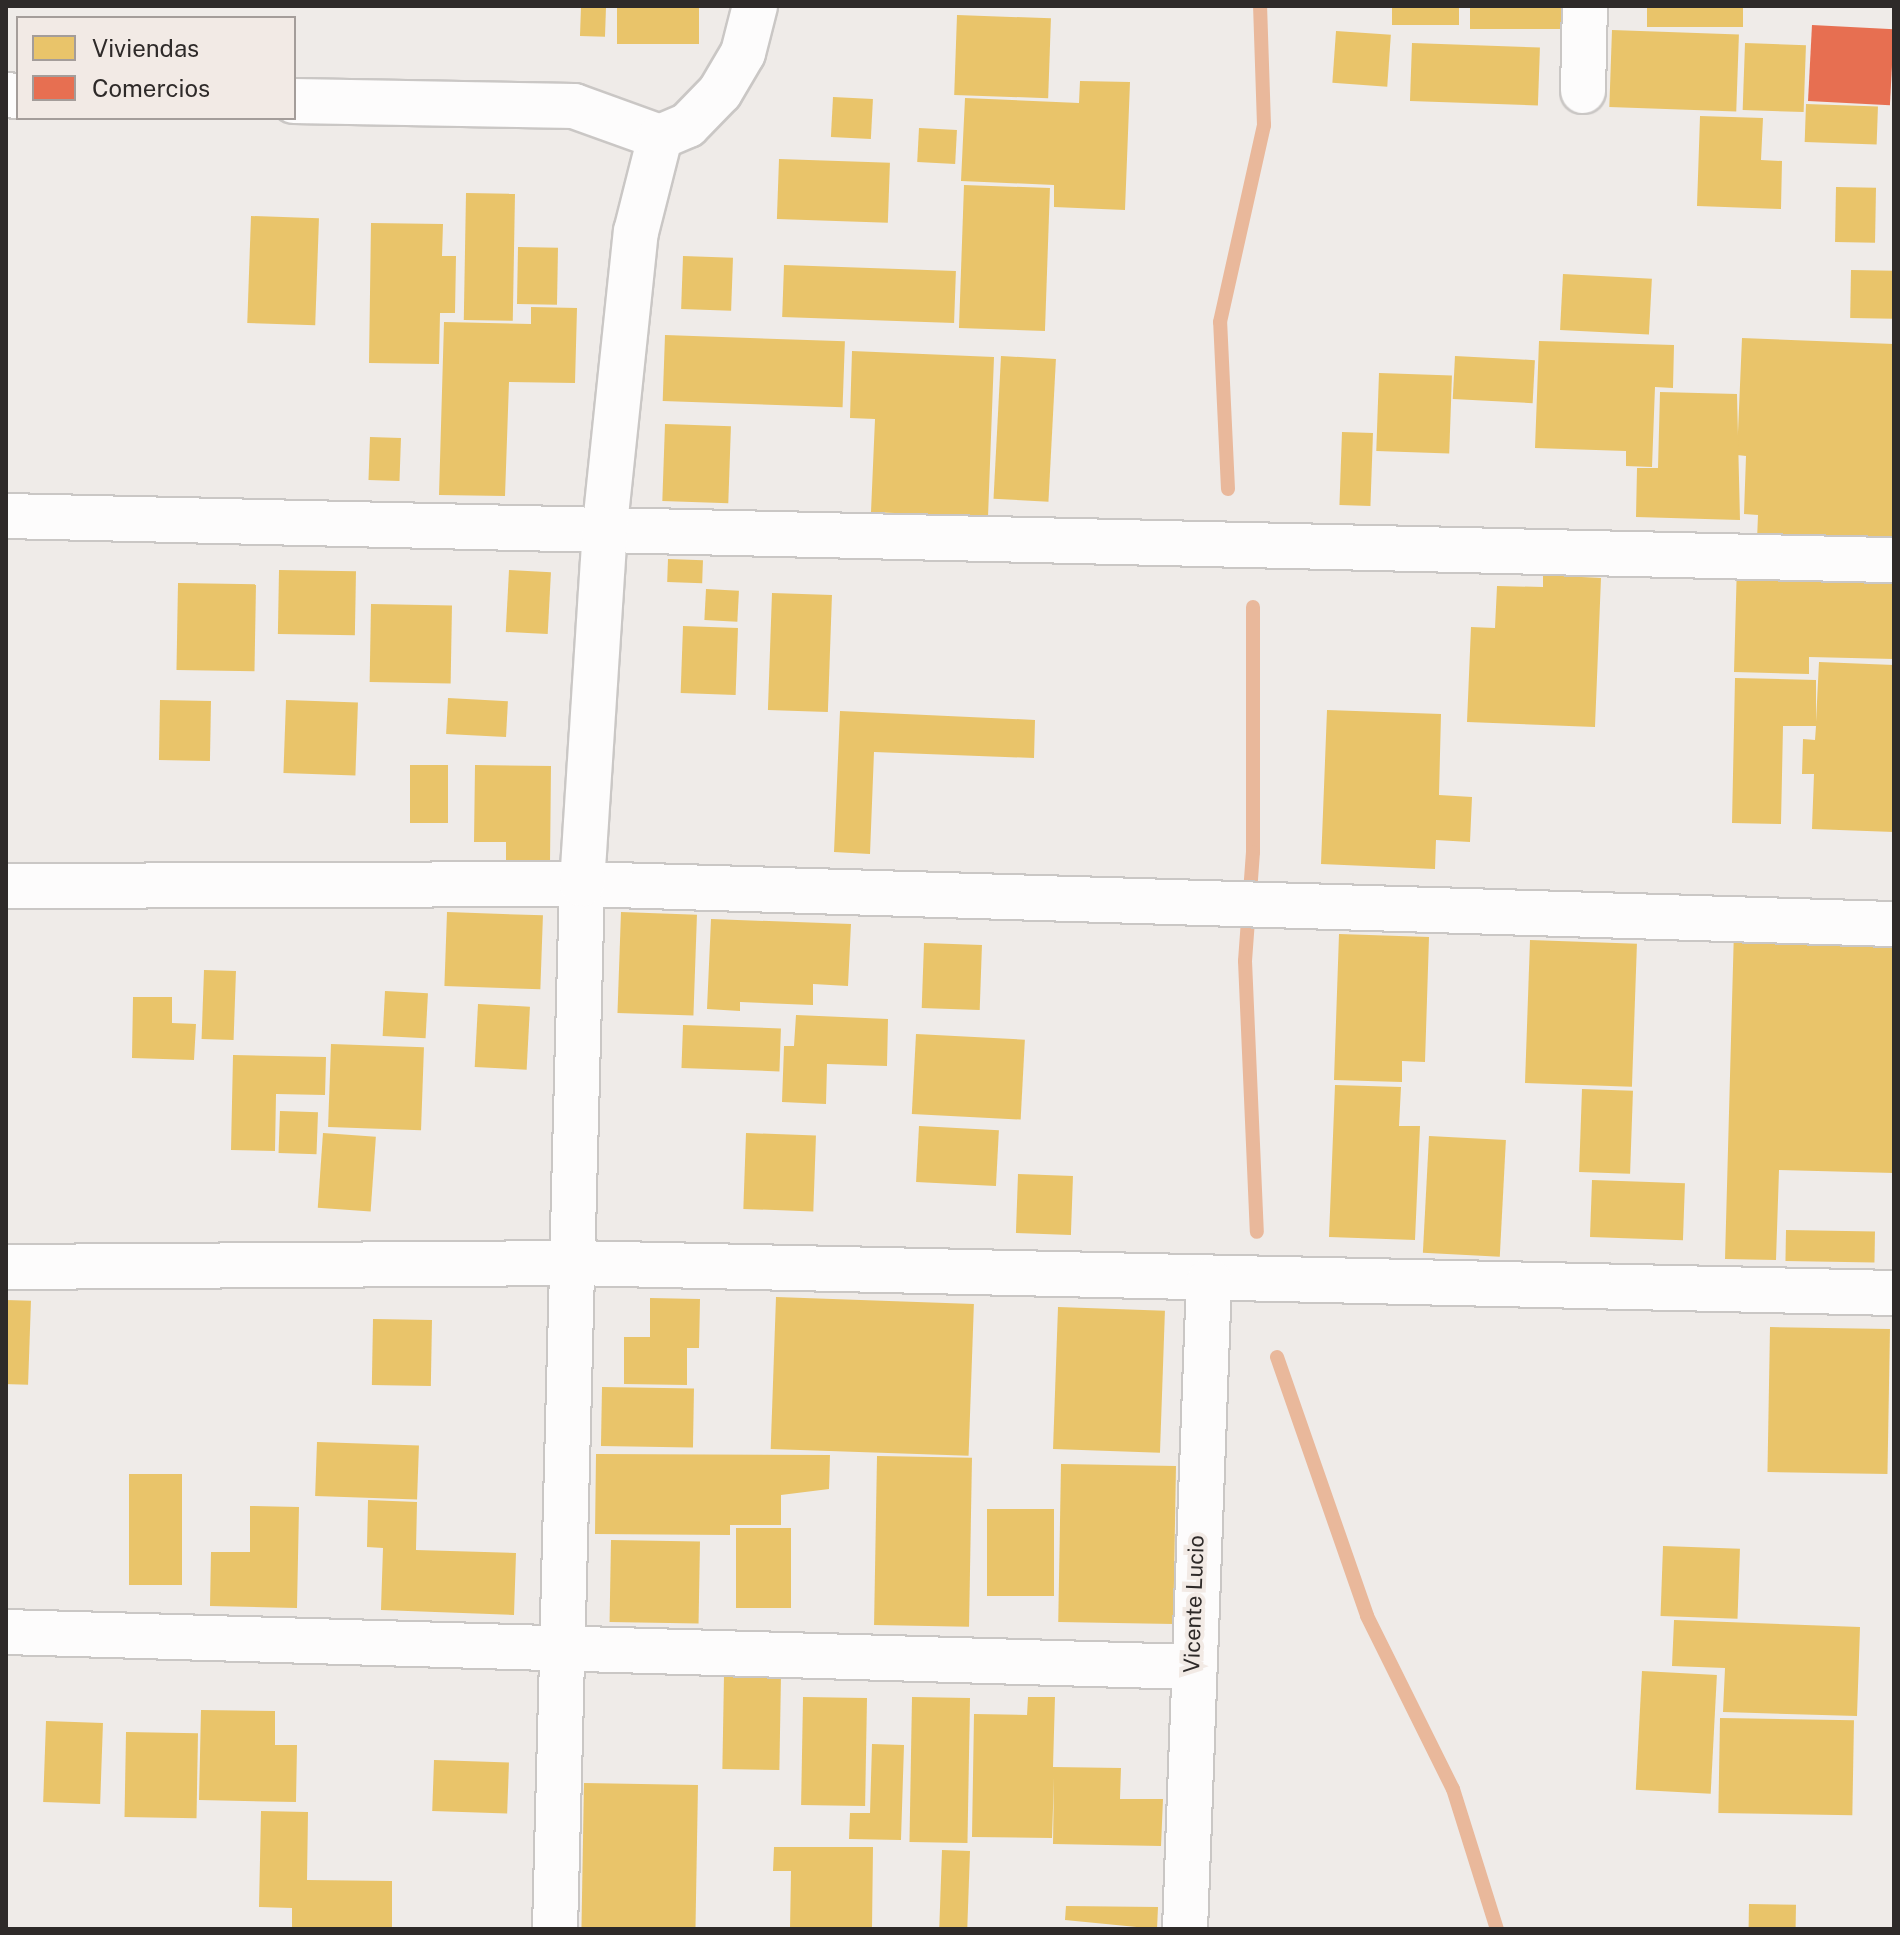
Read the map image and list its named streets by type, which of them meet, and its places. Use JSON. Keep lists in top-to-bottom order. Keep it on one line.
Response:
{"streets":{"street":["Vicente Lucio"]},"legend":["Viviendas","Comercios"]}
